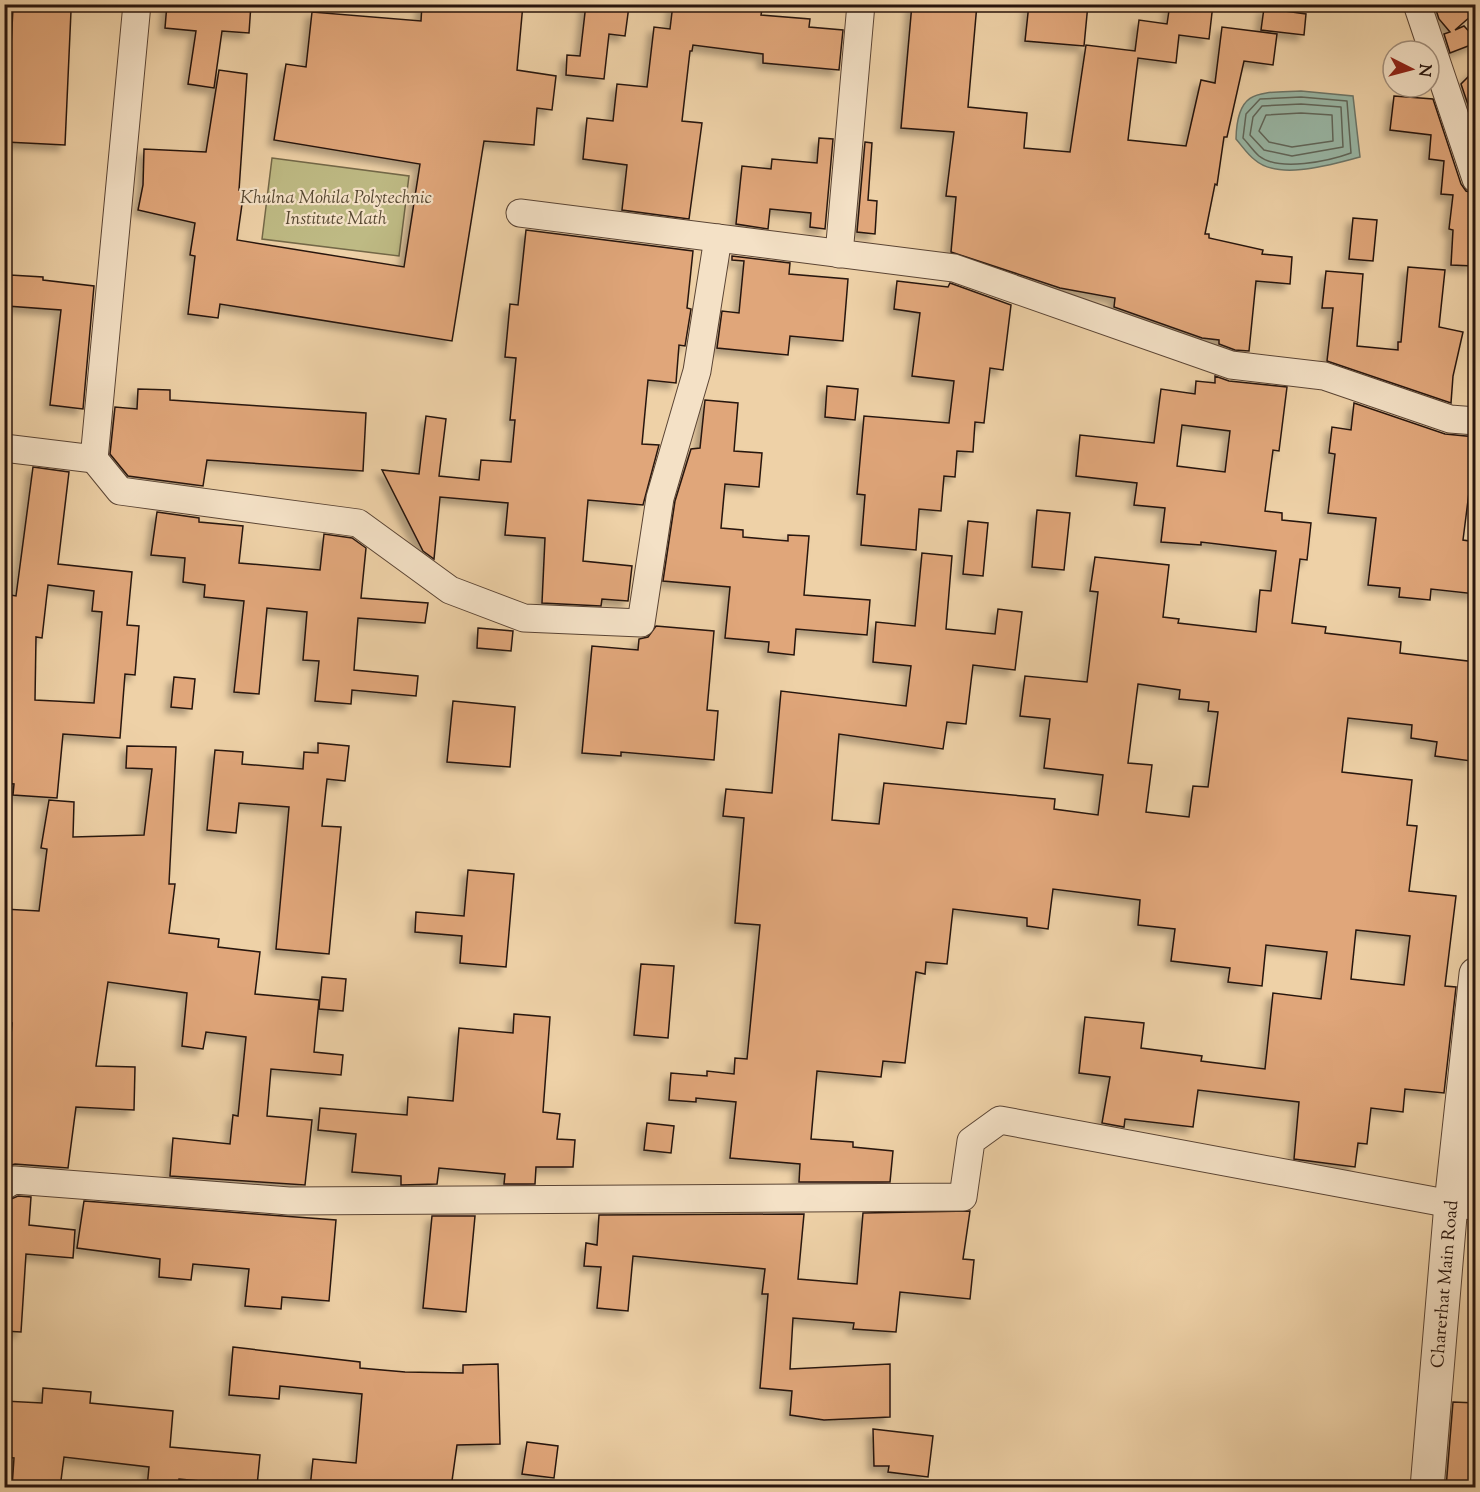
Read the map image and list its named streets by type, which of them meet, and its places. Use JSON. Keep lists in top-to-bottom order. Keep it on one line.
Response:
{"streets":{"street":["Charerhat Main Road"]},"parks":["Khulna Mohila Polytechnic Institute Math"],"north":"right"}
